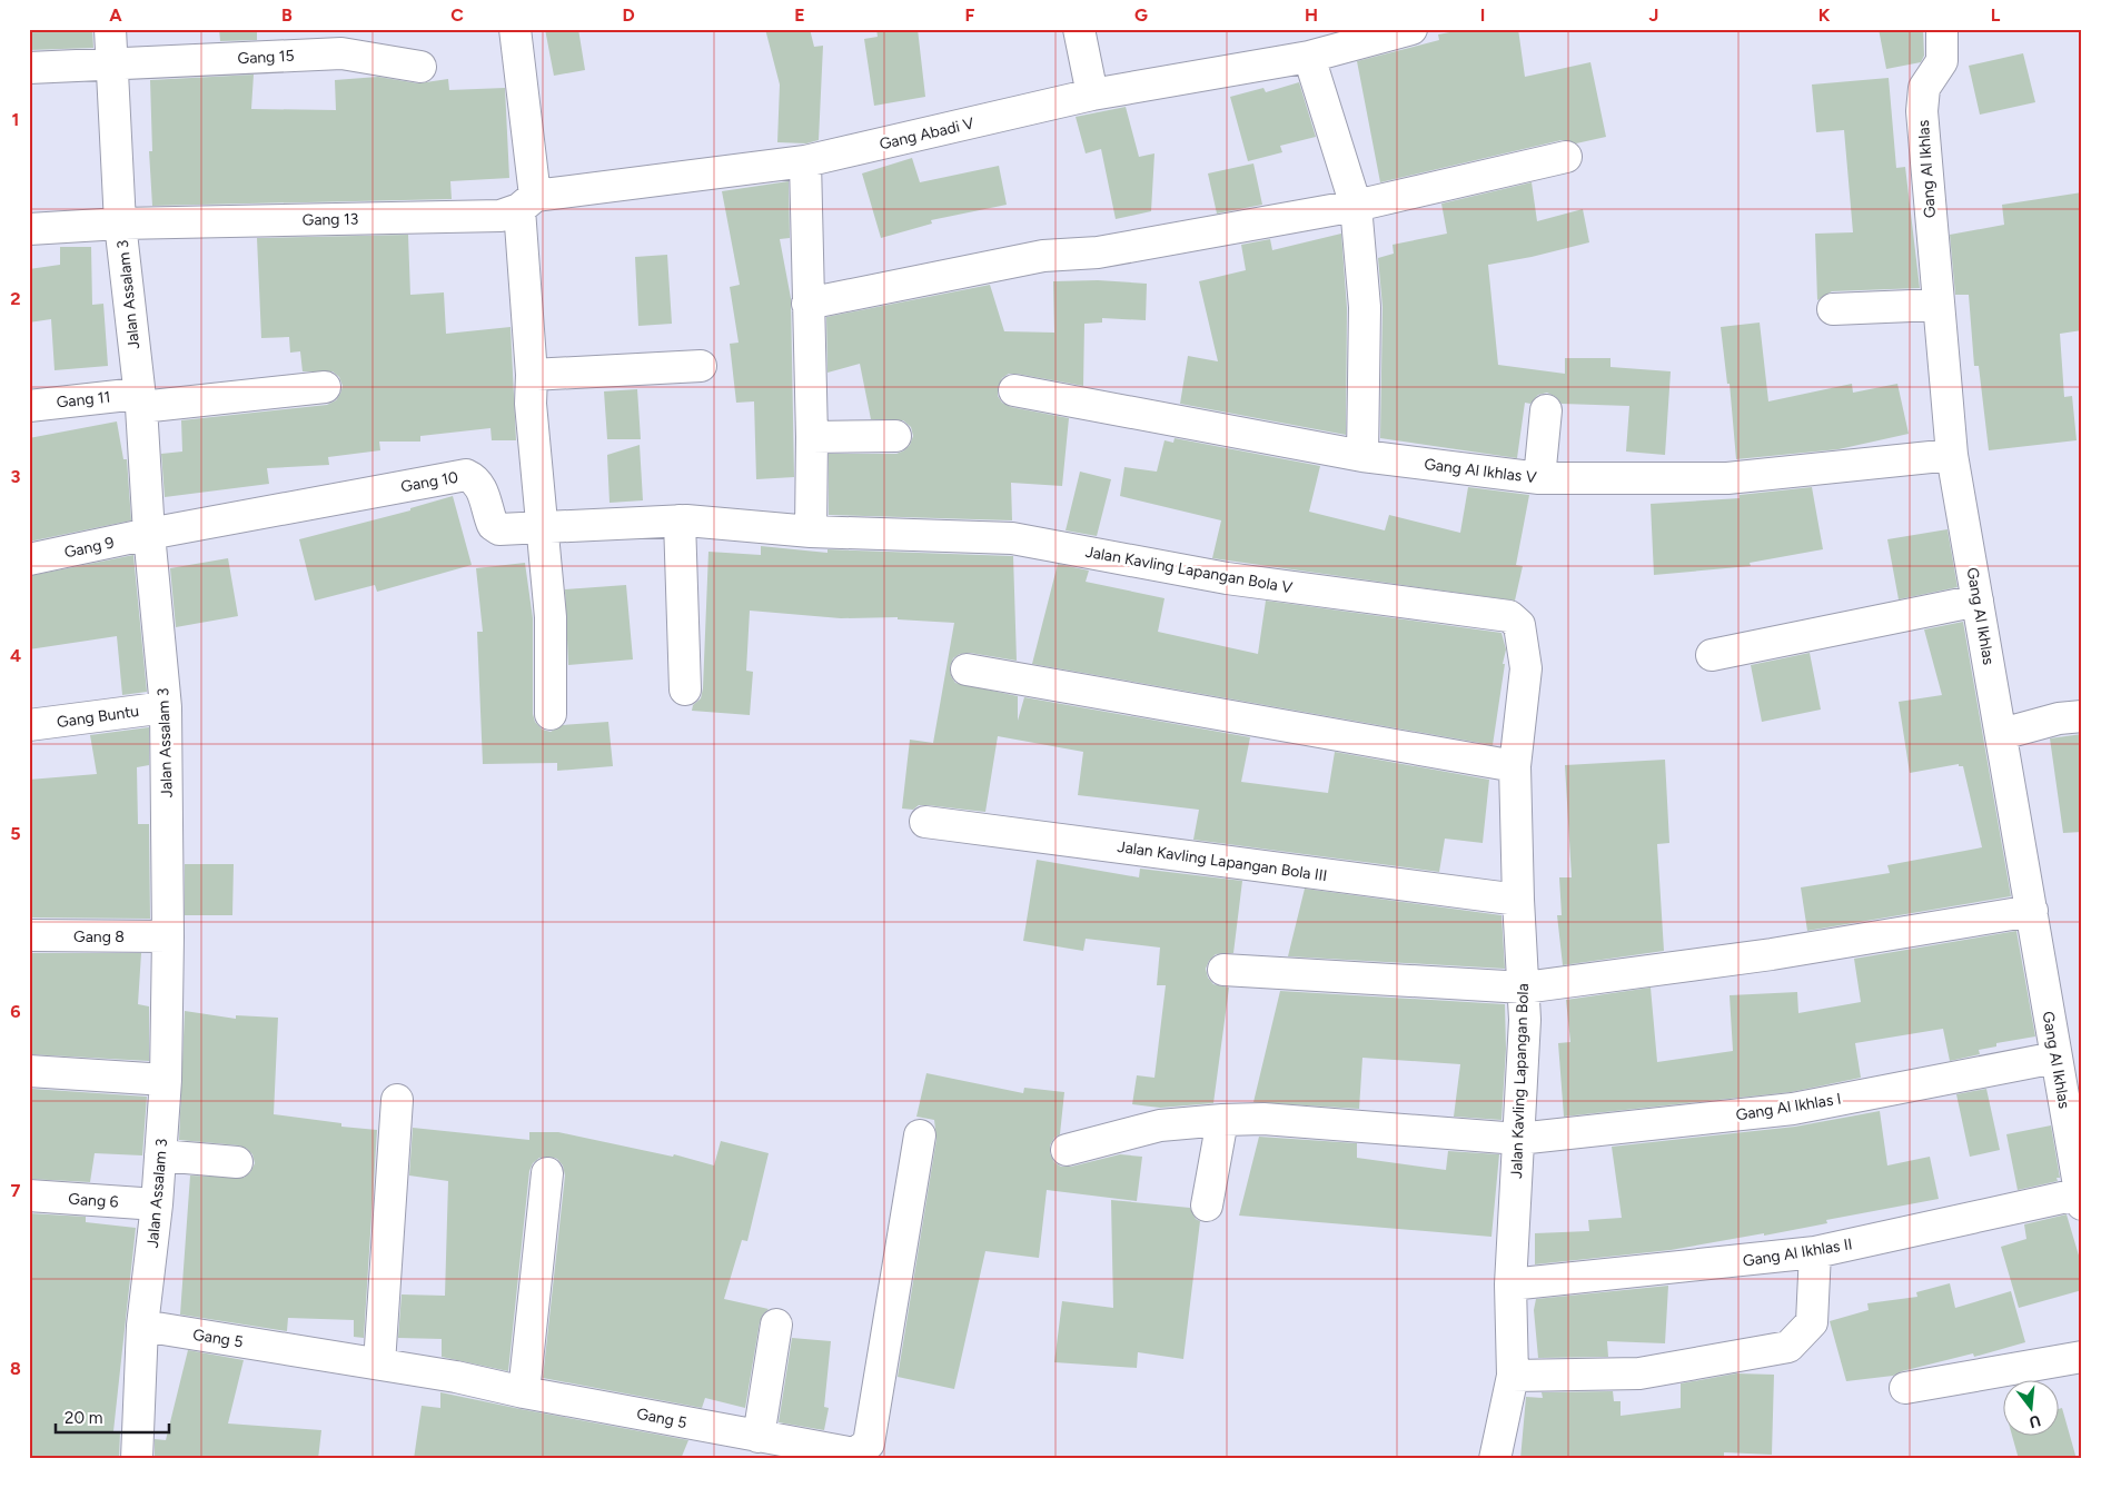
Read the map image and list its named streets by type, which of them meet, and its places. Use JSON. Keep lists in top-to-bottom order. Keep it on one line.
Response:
{"streets":{"street":["Gang 15","Gang Abadi V","Gang Al Ikhlas","Gang 13","Jalan Assalam 3","Gang 11","Gang Al Ikhlas V","Gang 10","Gang 9","Jalan Kavling Lapangan Bola V","Gang Buntu","Jalan Kavling Lapangan Bola III","Gang 8","Jalan Kavling Lapangan Bola","Gang Al Ikhlas I","Gang 6","Gang Al Ikhlas II","Gang 5"]},"crossings":[["Gang 15","Jalan Assalam 3"],["Gang Abadi V","Gang 13"],["Gang Al Ikhlas","Gang Al Ikhlas V"],["Gang Al Ikhlas","Gang Al Ikhlas I"],["Gang Al Ikhlas","Gang Al Ikhlas II"],["Gang 13","Jalan Assalam 3"],["Jalan Assalam 3","Gang 11"],["Jalan Assalam 3","Gang 10"],["Jalan Assalam 3","Gang 9"],["Jalan Assalam 3","Gang Buntu"],["Jalan Assalam 3","Gang 8"],["Jalan Assalam 3","Gang 6"],["Jalan Assalam 3","Gang 5"],["Gang 10","Gang 9"],["Gang 10","Jalan Kavling Lapangan Bola V"],["Jalan Kavling Lapangan Bola V","Jalan Kavling Lapangan Bola"],["Jalan Kavling Lapangan Bola III","Jalan Kavling Lapangan Bola"],["Jalan Kavling Lapangan Bola","Gang Al Ikhlas I"],["Jalan Kavling Lapangan Bola","Gang Al Ikhlas II"]],"scale_bar":"20 m","north":"bottom","grid":{"columns":["A","B","C","D","E","F","G","H","I","J","K","L"],"rows":["1","2","3","4","5","6","7","8"]}}
